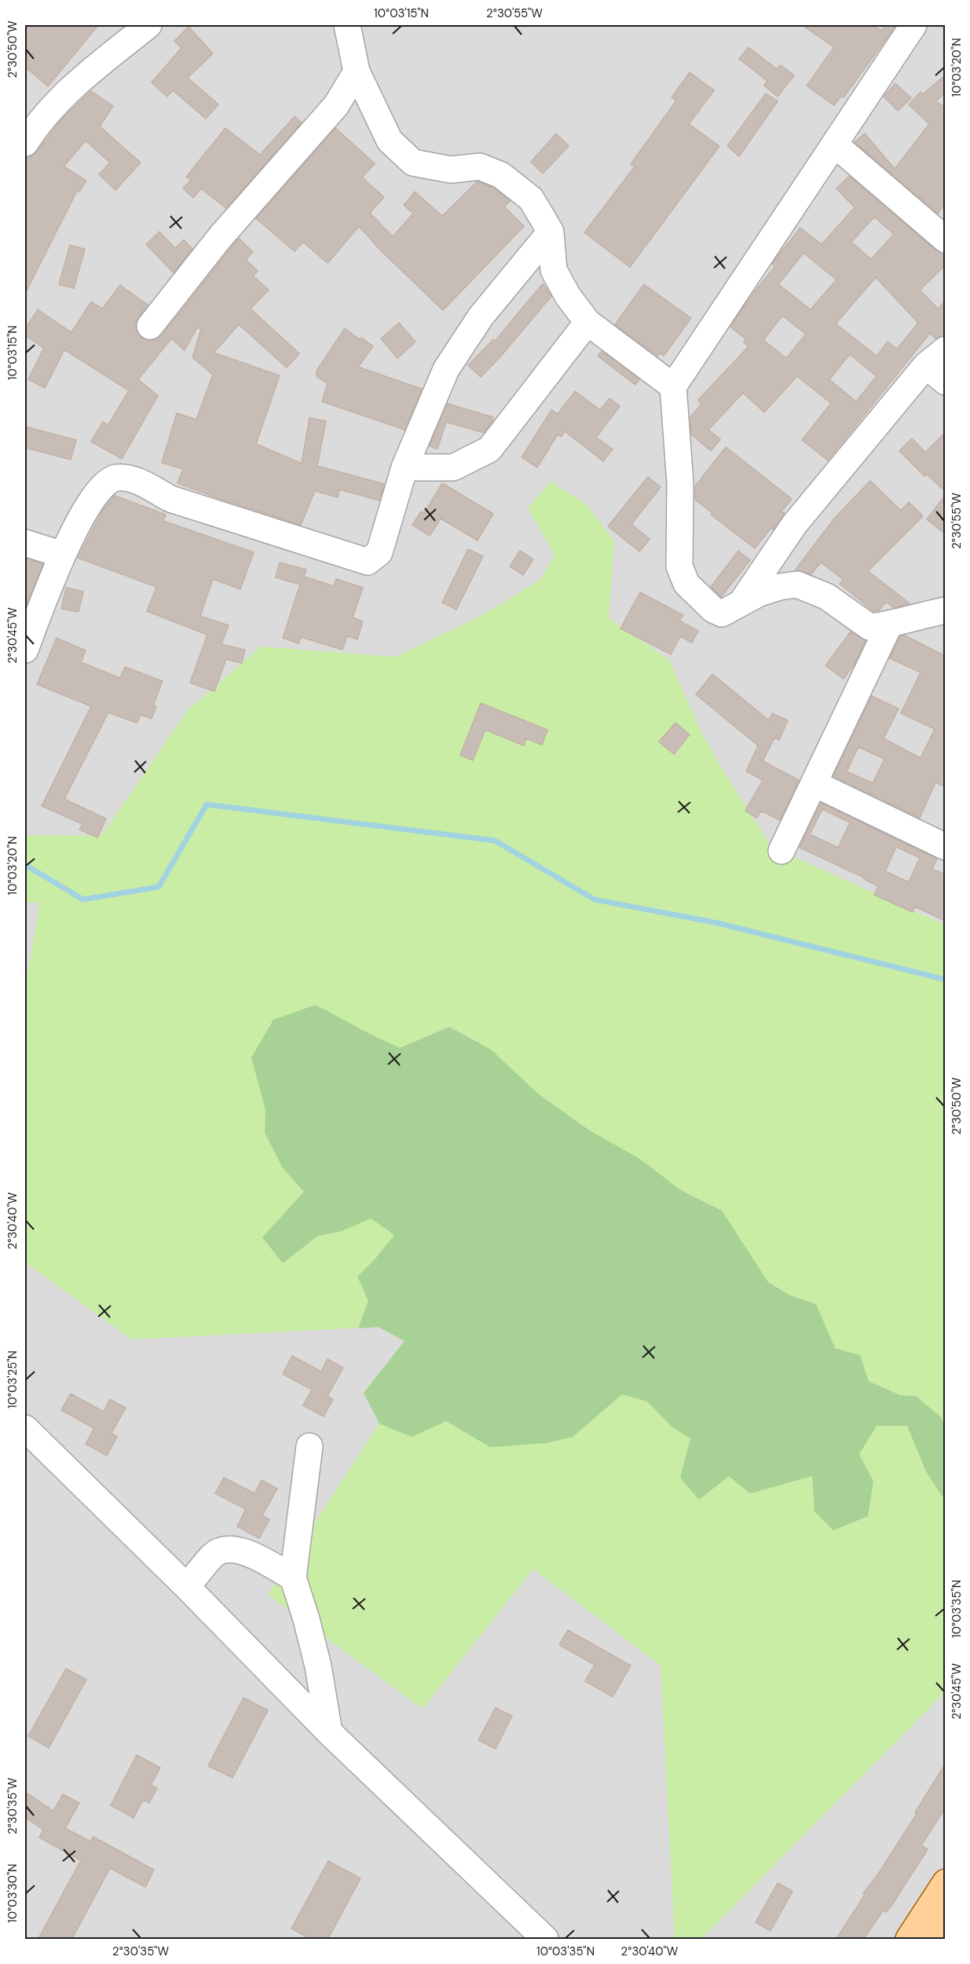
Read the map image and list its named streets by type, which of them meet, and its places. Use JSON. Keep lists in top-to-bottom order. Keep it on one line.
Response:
{"coordinates":["10°03'15\"N","2°30'55\"W","2°30'50\"W","10°03'20\"N","2°30'45\"W","2°30'40\"W","10°03'25\"N","10°03'35\"N","2°30'35\"W","10°03'30\"N"]}
